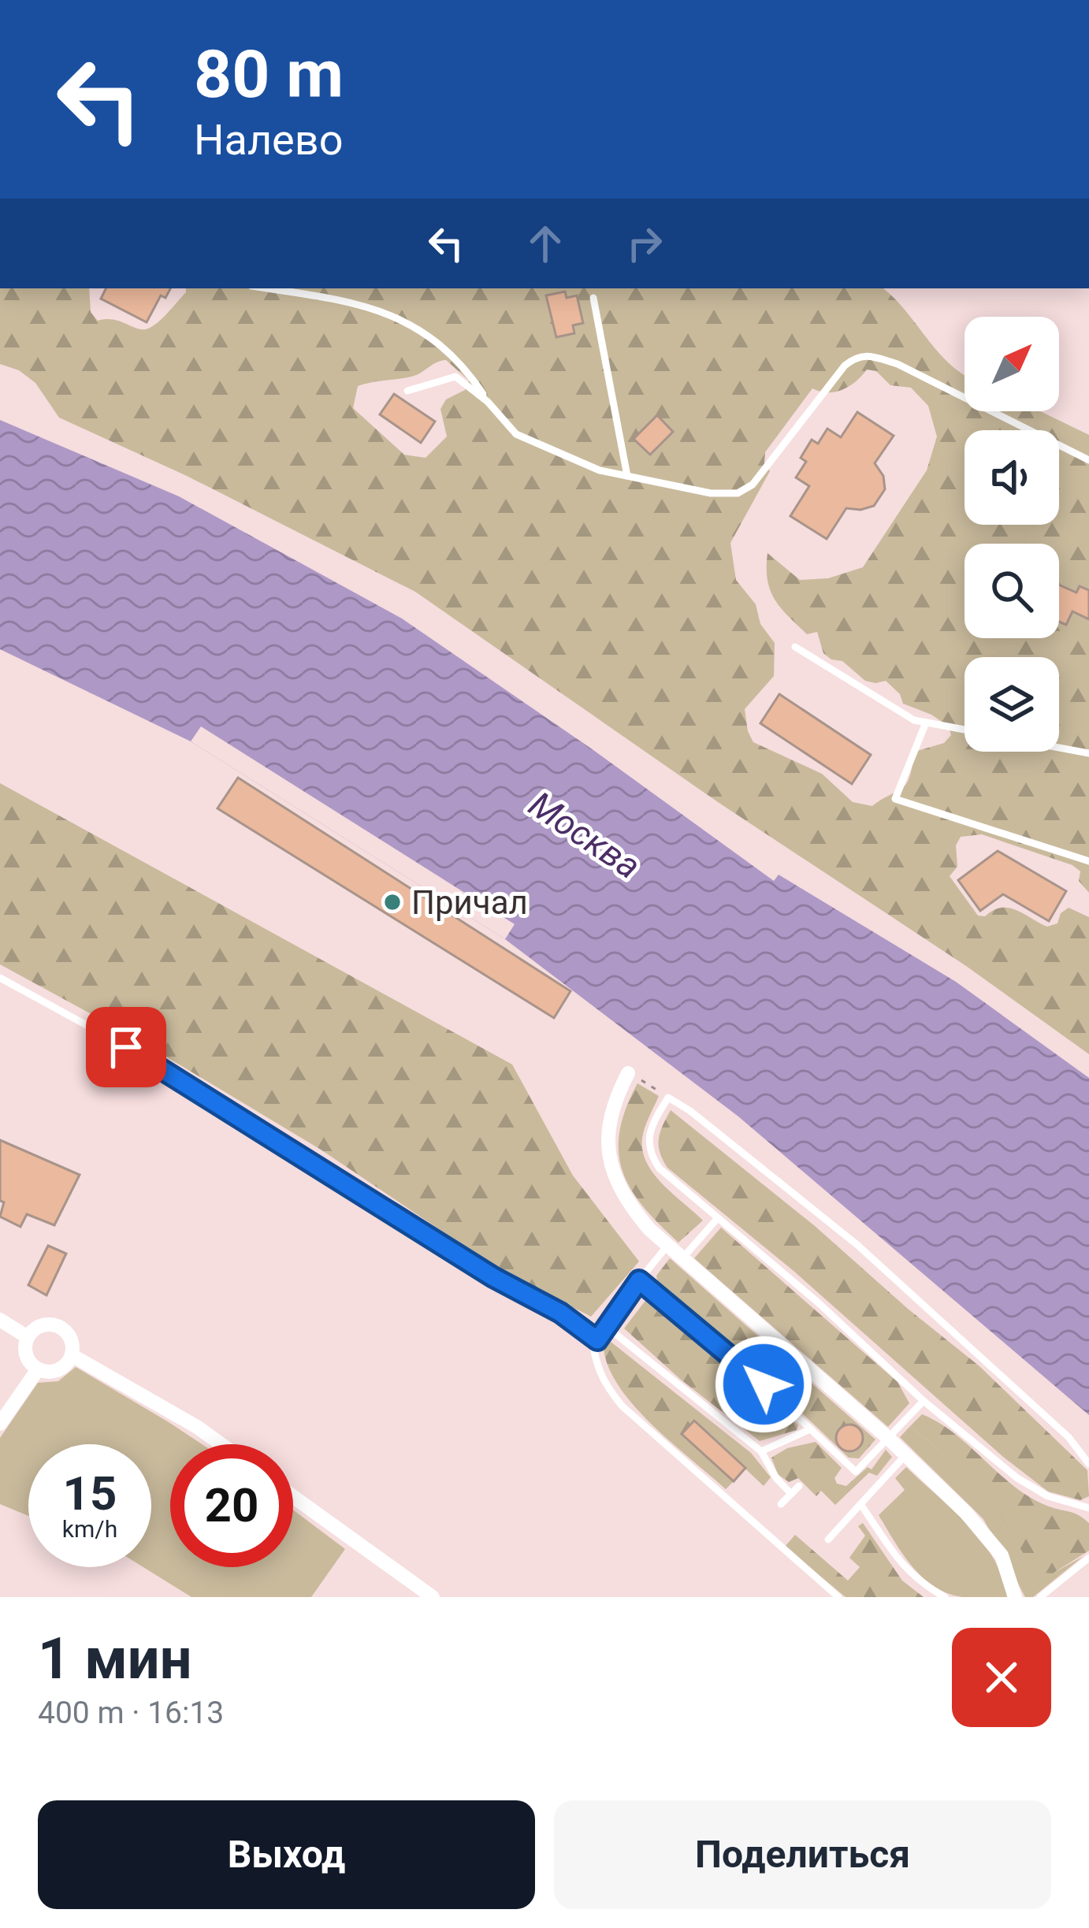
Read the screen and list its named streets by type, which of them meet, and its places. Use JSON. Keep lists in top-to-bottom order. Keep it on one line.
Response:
{"water":["Москва"],"places":["Причал"],"north":"top right","page":{"turn":["80 m","Налево"],"speed":"15 km/h","limit":"20","heading":["1 мин","400 m · 16:13"],"buttons":["Выход","Поделиться"]}}
